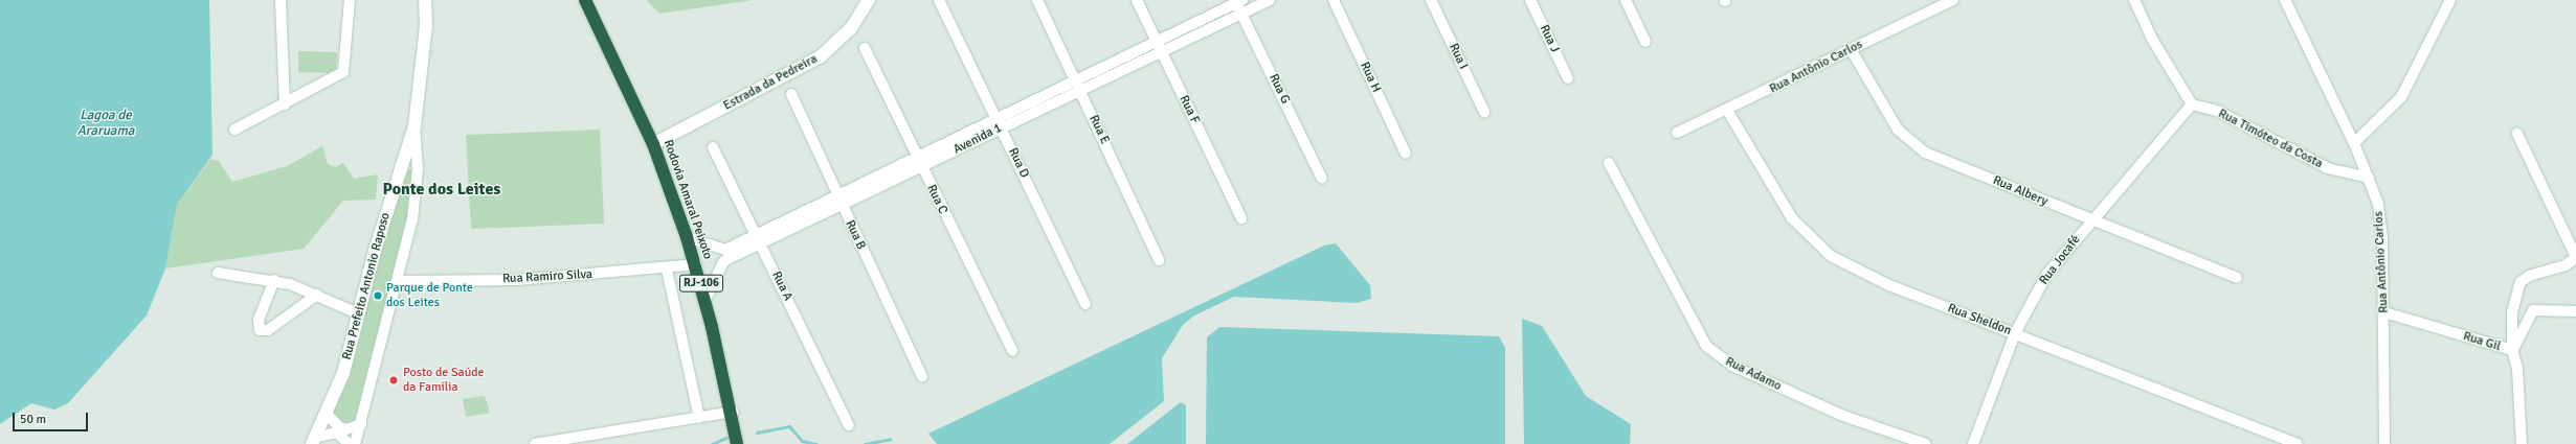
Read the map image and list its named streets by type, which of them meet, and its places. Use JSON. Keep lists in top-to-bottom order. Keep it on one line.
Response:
{"streets":{"highway":["Rodovia Amaral Peixoto","RJ-106"],"street":["Rua J","Rua I","Rua Antônio Carlos","Rua H","Estrada da Pedreira","Rua G","Rua F","Rua E","Avenida 1","Rua Timóteo da Costa","Rua D","Rua Albery","Rua C","Rua B","Rua Jocafé","Rua Ramiro Silva","Rua Prefeito Antonio Raposo","Rua A","Rua Sheldon","Rua Gil","Rua Adamo"]},"crossings":[["Rua Antônio Carlos","Rua Timóteo da Costa"],["Rua Antônio Carlos","Rua Albery"],["Rua Antônio Carlos","Rua Sheldon"],["Rua Antônio Carlos","Rua Gil"],["Estrada da Pedreira","Rodovia Amaral Peixoto"],["Rua G","Avenida 1"],["Rua F","Avenida 1"],["Rua E","Avenida 1"],["Avenida 1","Rua D"],["Avenida 1","Rodovia Amaral Peixoto"],["Avenida 1","Rua C"],["Avenida 1","Rua B"],["Avenida 1","Rua A"],["Rua Timóteo da Costa","Rua Jocafé"],["Rua Albery","Rua Jocafé"],["Rodovia Amaral Peixoto","Rua Ramiro Silva"],["Rua Jocafé","Rua Sheldon"]],"districts":["Ponte dos Leites"],"water":["Lagoa de Araruama"],"places":["Parque de Ponte dos Leites","Posto de Saúde da Família"],"scale_bar":"50 m"}
